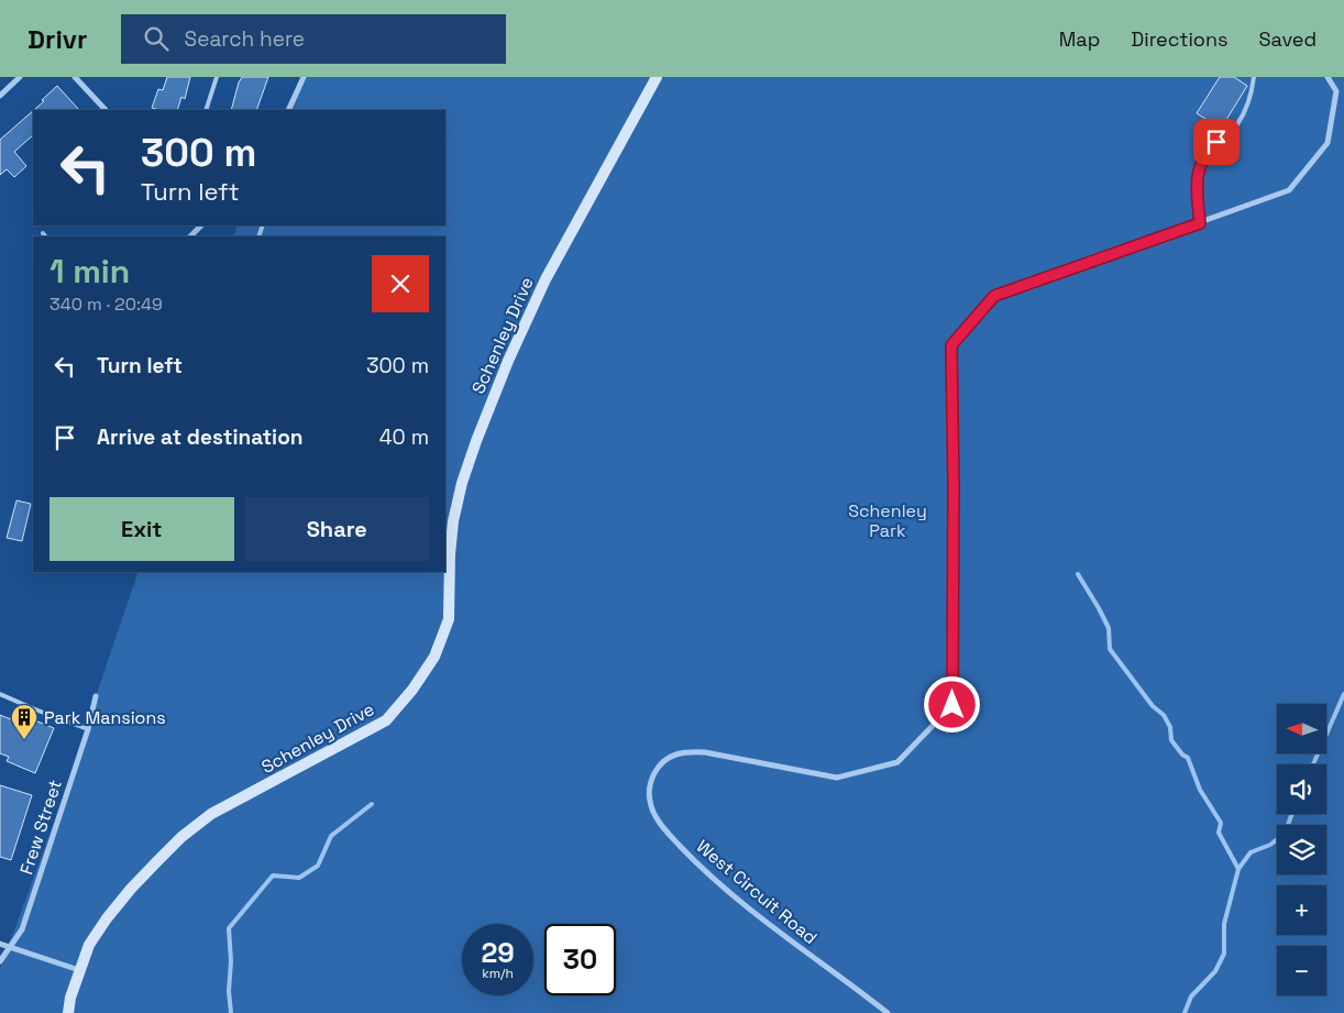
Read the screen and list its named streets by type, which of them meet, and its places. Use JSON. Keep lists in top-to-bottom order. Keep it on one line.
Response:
{"streets":{"street":["Schenley Drive","Frew Street","West Circuit Road"]},"parks":["Schenley Park"],"places":{"building":["Park Mansions"]},"north":"left","page":{"header":"Drivr","search":"Search here","nav":["Map","Directions","Saved"],"turn":["300 m","Turn left"],"heading":["1 min","340 m · 20:49"],"list":[{"name":"Turn left","value":"300 m"},{"name":"Arrive at destination","value":"40 m"}],"buttons":["Exit","Share"],"map_buttons":["+","−"],"speed":"29 km/h","limit":"30"}}
